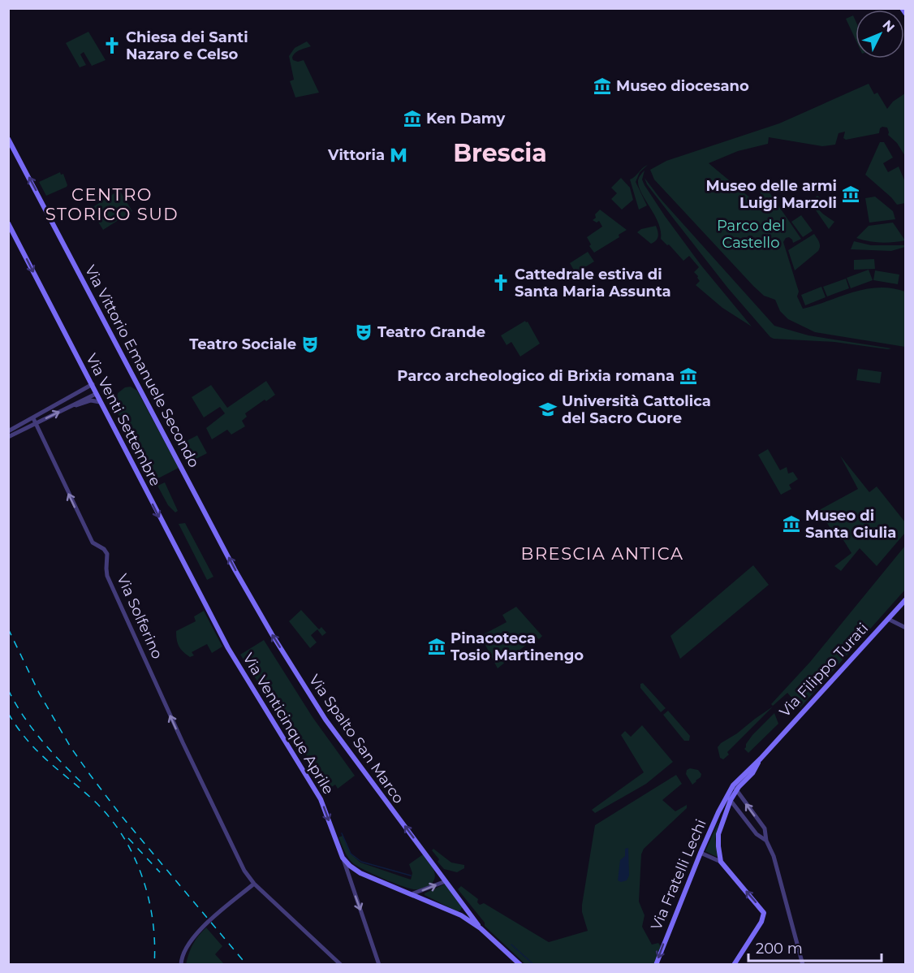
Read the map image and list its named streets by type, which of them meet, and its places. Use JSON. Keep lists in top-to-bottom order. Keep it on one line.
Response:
{"streets":{"main road":["Via Vittorio Emanuele Secondo","Via Venti Settembre","Via Filippo Turati","Via Venticinque Aprile","Via Spalto San Marco","Via Fratelli Lechi"],"street":["Via Solferino"]},"crossings":[["Via Vittorio Emanuele Secondo","Via Spalto San Marco"],["Via Venti Settembre","Via Solferino"],["Via Venti Settembre","Via Venticinque Aprile"],["Via Venticinque Aprile","Via Spalto San Marco"]],"one_way":["Via Vittorio Emanuele Secondo","Via Venti Settembre","Via Solferino","Via Venticinque Aprile","Via Spalto San Marco","Via Fratelli Lechi"],"districts":["Brescia","CENTRO STORICO SUD","BRESCIA ANTICA"],"parks":["Parco del Castello"],"places":{"church":["Chiesa dei Santi Nazaro e Celso","Cattedrale estiva di Santa Maria Assunta"],"museum":["Museo diocesano","Ken Damy","Museo delle armi Luigi Marzoli","Parco archeologico di Brixia romana","Museo di Santa Giulia","Pinacoteca Tosio Martinengo"],"metro station":["Vittoria"],"theatre":["Teatro Grande","Teatro Sociale"],"school or university":["Università Cattolica del Sacro Cuore"]},"scale_bar":"200 m","north":"top right"}
